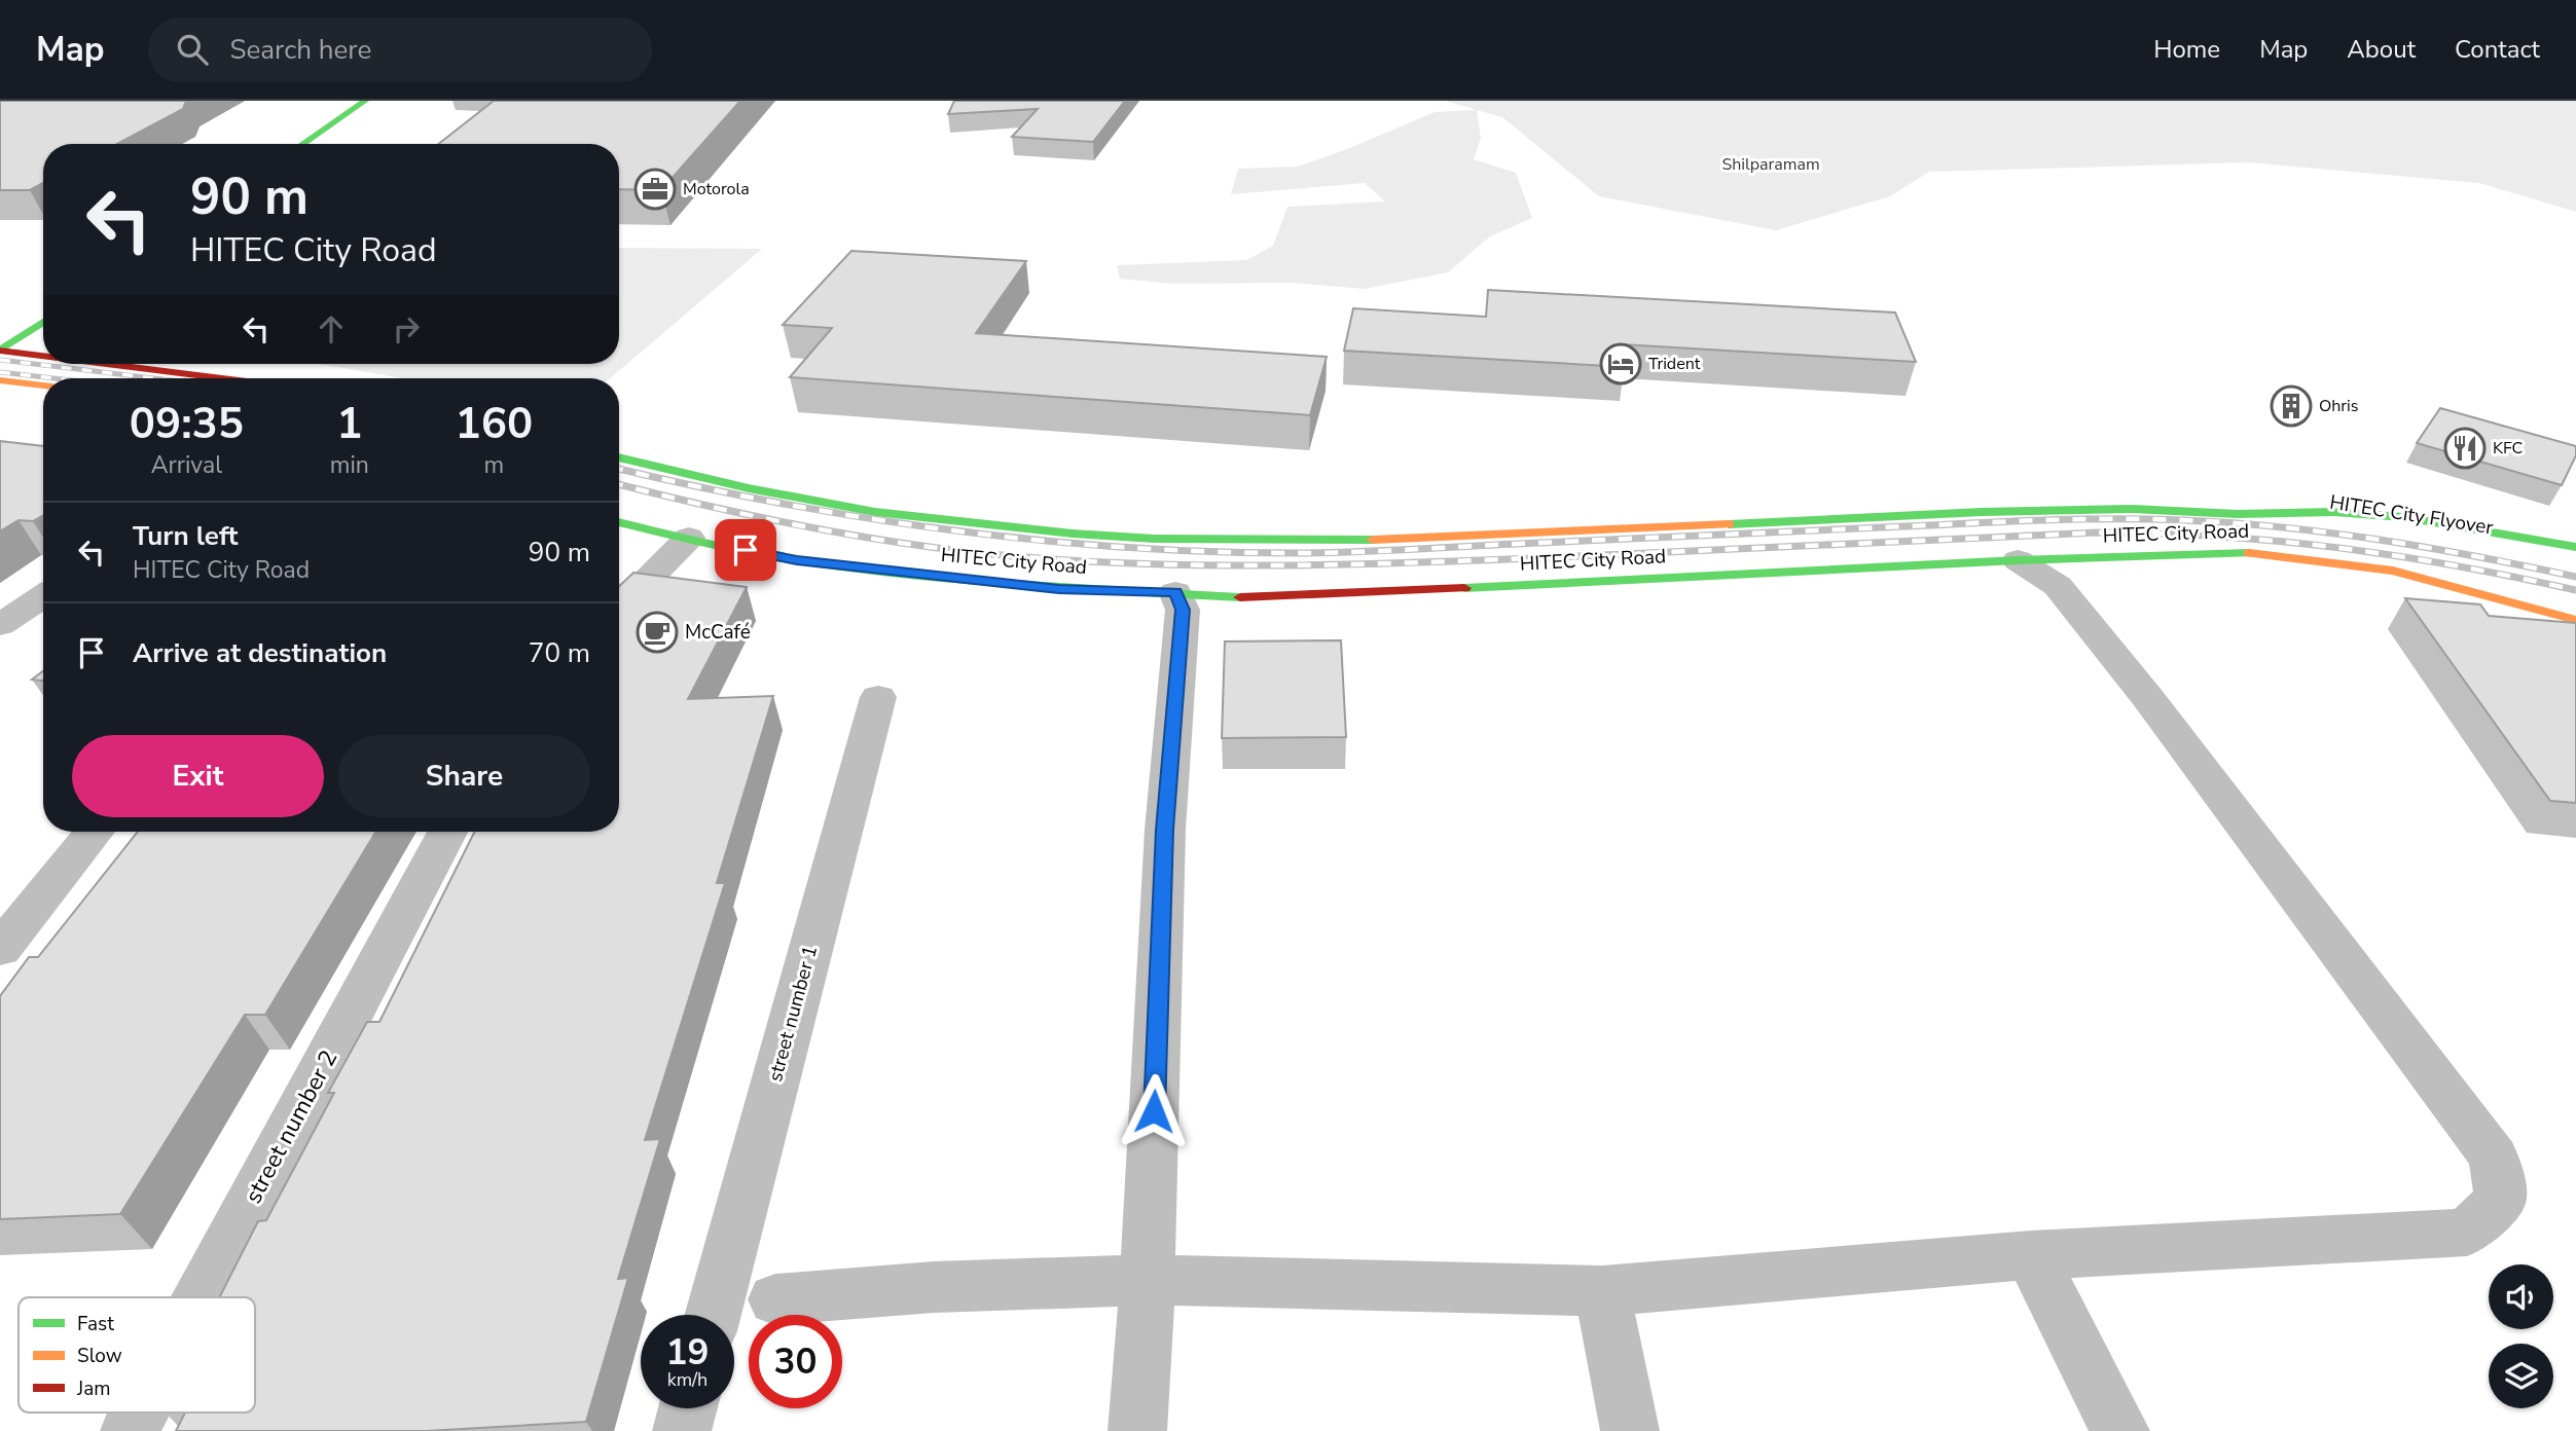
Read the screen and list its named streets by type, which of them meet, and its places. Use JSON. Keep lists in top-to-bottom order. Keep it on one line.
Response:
{"streets":{"main road":["HITEC City Flyover","HITEC City Road"],"street":["street number 1","street number 2"]},"crossings":[["HITEC City Flyover","HITEC City Road"]],"parks":["Shilparamam"],"places":{"office":["Motorola"],"hotel":["Trident"],"building":["Ohris"],"restaurant":["KFC"],"cafe":["McCafé"]},"legend":["Fast","Slow","Jam"],"page":{"header":"Map","search":"Search here","nav":["Home","Map","About","Contact"],"turn":["90 m","HITEC City Road"],"eta":["09:35","Arrival","1","min","160","m"],"list":[{"name":"Turn left","note":"HITEC City Road","value":"90 m"},{"name":"Arrive at destination","value":"70 m"}],"buttons":["Exit","Share"],"speed":"19 km/h","limit":"30"}}
